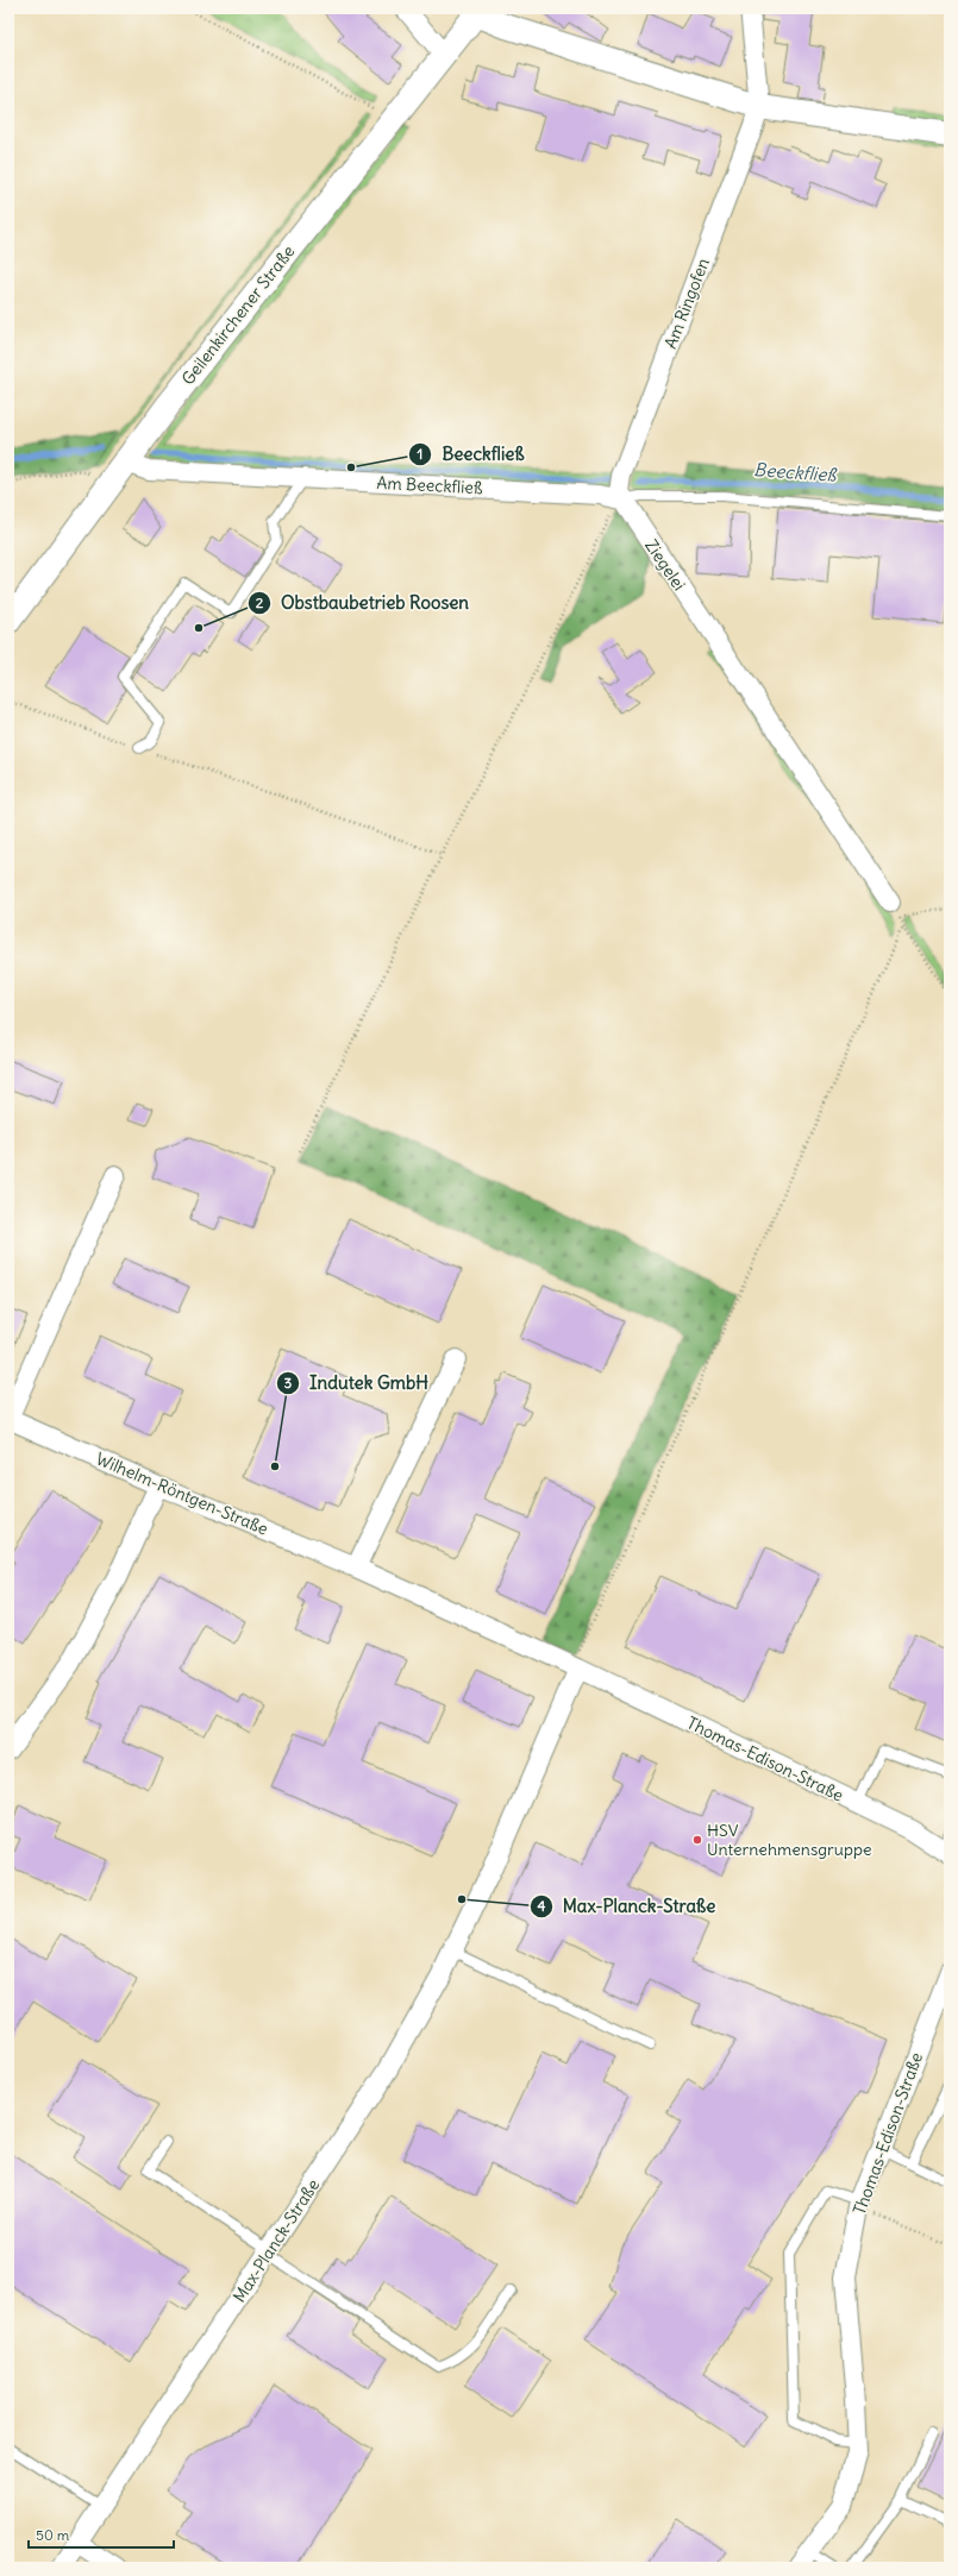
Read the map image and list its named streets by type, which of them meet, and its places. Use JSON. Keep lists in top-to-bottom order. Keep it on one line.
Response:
{"streets":{"street":["Am Ringofen","Geilenkirchener Straße","Am Beeckfließ","Ziegelei","Wilhelm-Röntgen-Straße","Thomas-Edison-Straße","Max-Planck-Straße"]},"crossings":[["Am Ringofen","Am Beeckfließ"],["Am Ringofen","Ziegelei"],["Geilenkirchener Straße","Am Beeckfließ"],["Am Beeckfließ","Ziegelei"],["Wilhelm-Röntgen-Straße","Thomas-Edison-Straße"],["Wilhelm-Röntgen-Straße","Max-Planck-Straße"],["Thomas-Edison-Straße","Max-Planck-Straße"]],"water":["Beeckfließ"],"places":["Beeckfließ","Obstbaubetrieb Roosen","Indutek GmbH","HSV Unternehmensgruppe","Max-Planck-Straße"],"scale_bar":"50 m"}
